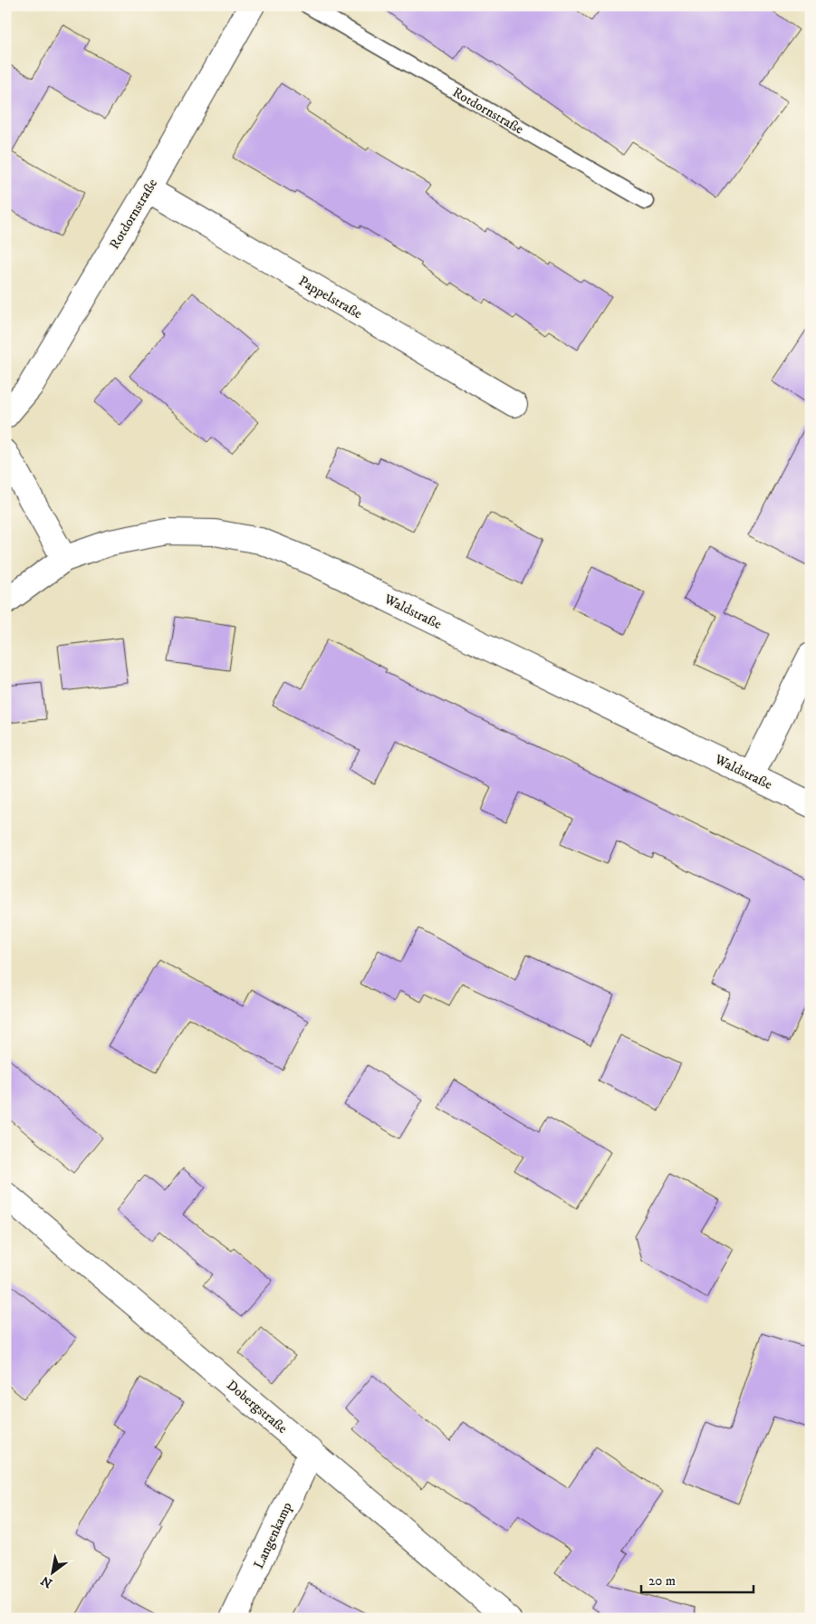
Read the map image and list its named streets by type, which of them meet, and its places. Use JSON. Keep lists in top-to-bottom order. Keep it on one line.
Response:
{"streets":{"street":["Rotdornstraße","Pappelstraße","Waldstraße","Dobergstraße","Langenkamp"]},"crossings":[["Rotdornstraße","Pappelstraße"],["Dobergstraße","Langenkamp"]],"scale_bar":"20 m","north":"bottom left"}
